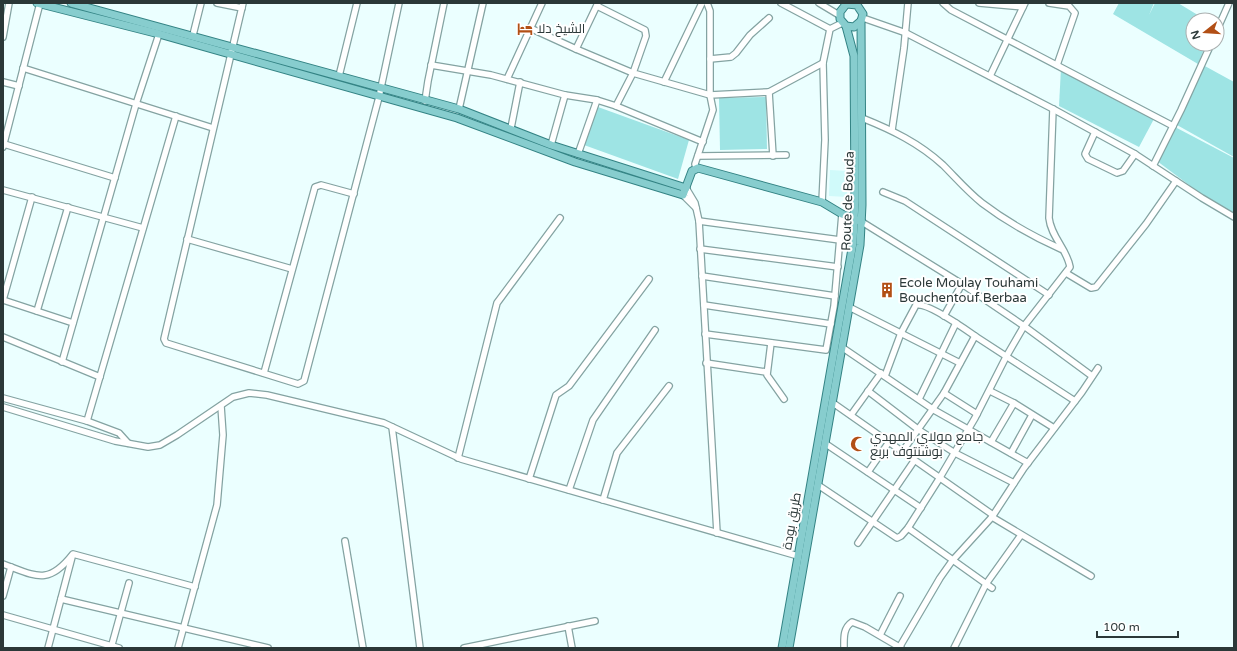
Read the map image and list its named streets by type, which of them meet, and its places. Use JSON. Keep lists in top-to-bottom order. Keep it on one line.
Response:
{"streets":{"main road":["Route de Bouda","طريق بودة"]},"crossings":[["Route de Bouda","طريق بودة"]],"places":{"hotel":["الشيخ دلا"],"building":["Ecole Moulay Touhami Bouchentouf Berbaa"],"mosque":["جامع مولاي المهدي بوشنتوف بربع"]},"scale_bar":"100 m","north":"left"}
